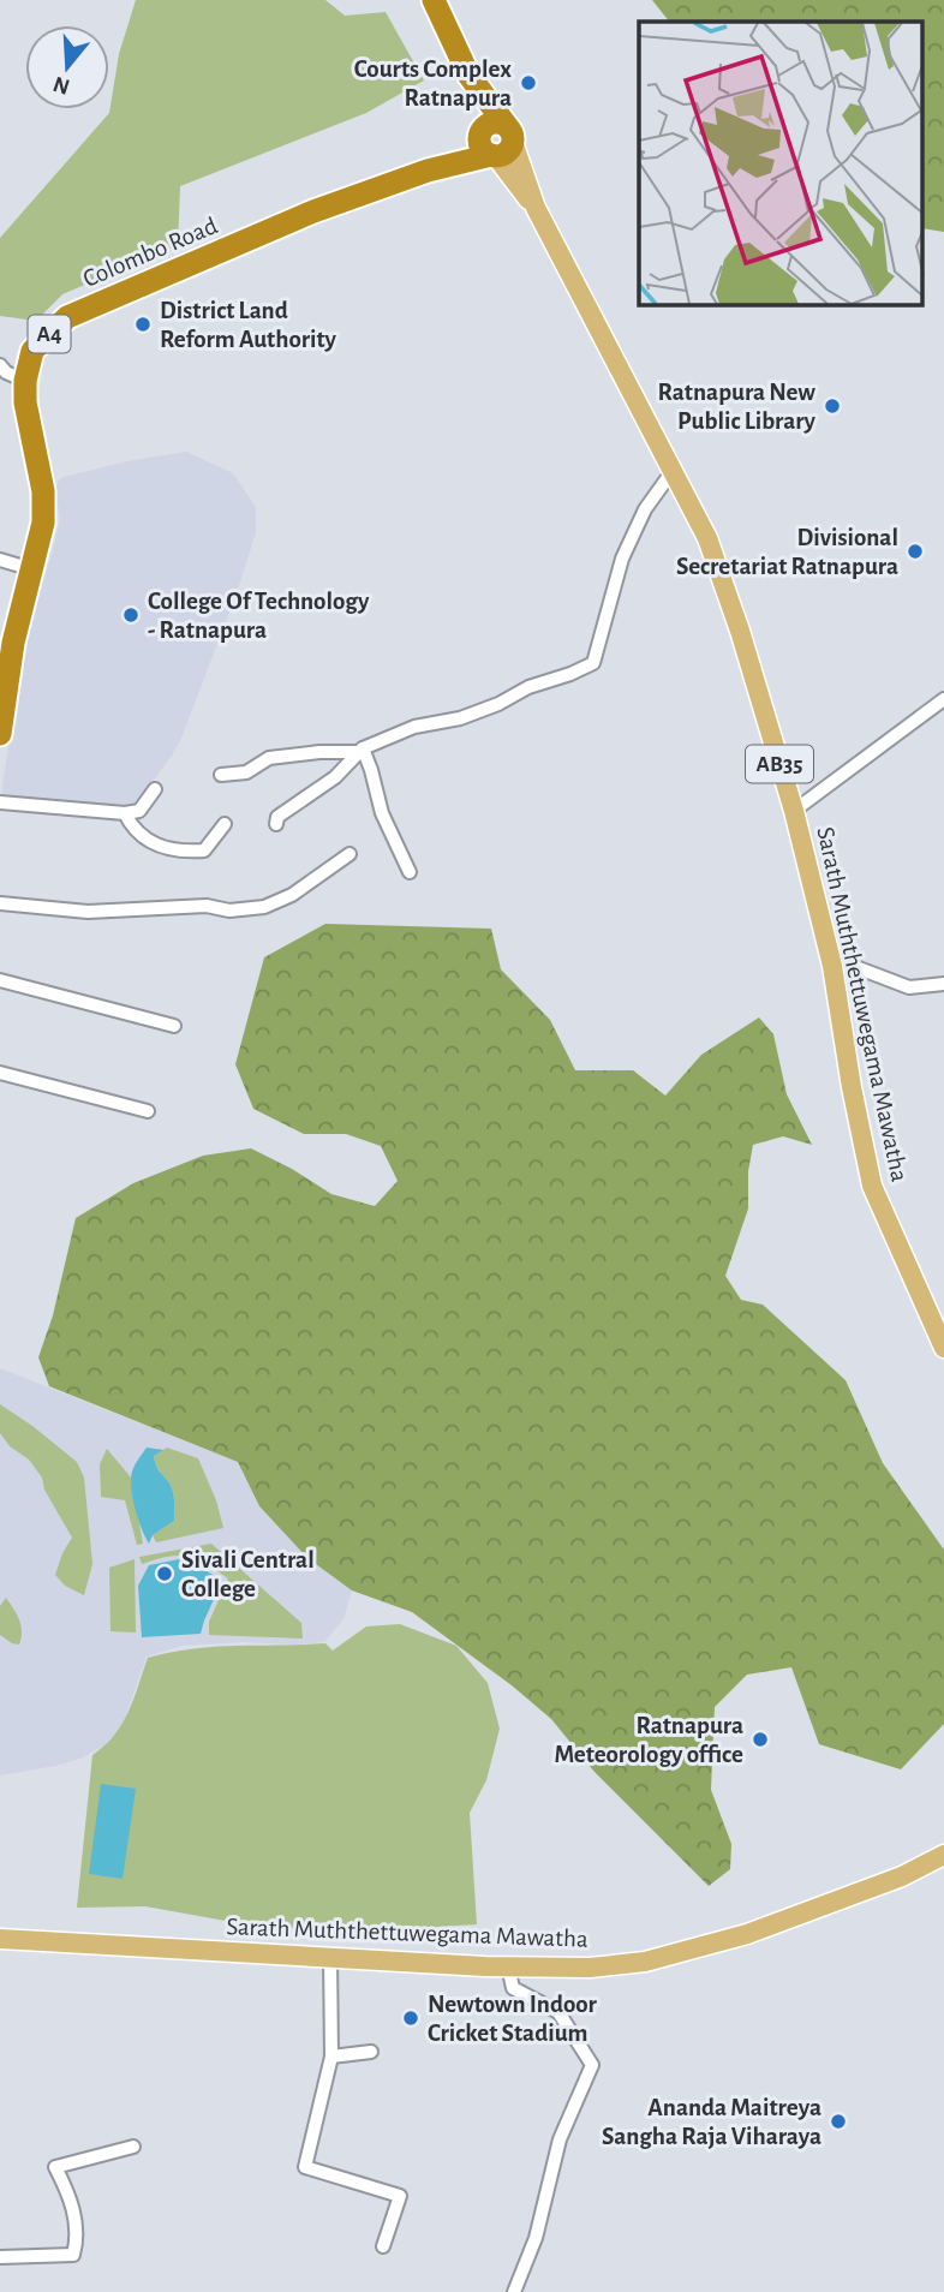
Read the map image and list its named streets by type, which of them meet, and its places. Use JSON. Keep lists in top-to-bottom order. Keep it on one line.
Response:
{"streets":{"highway":["Colombo Road","A4"],"main road":["AB35","Sarath Muththettuwegama Mawatha"]},"crossings":[["Colombo Road","Sarath Muththettuwegama Mawatha"]],"places":["Courts Complex Ratnapura","District Land Reform Authority","Ratnapura New Public Library","Divisional Secretariat Ratnapura","College Of Technology - Ratnapura","Sivali Central College","Ratnapura Meteorology office","Newtown Indoor Cricket Stadium","Ananda Maitreya Sangha Raja Viharaya"],"north":"bottom"}
